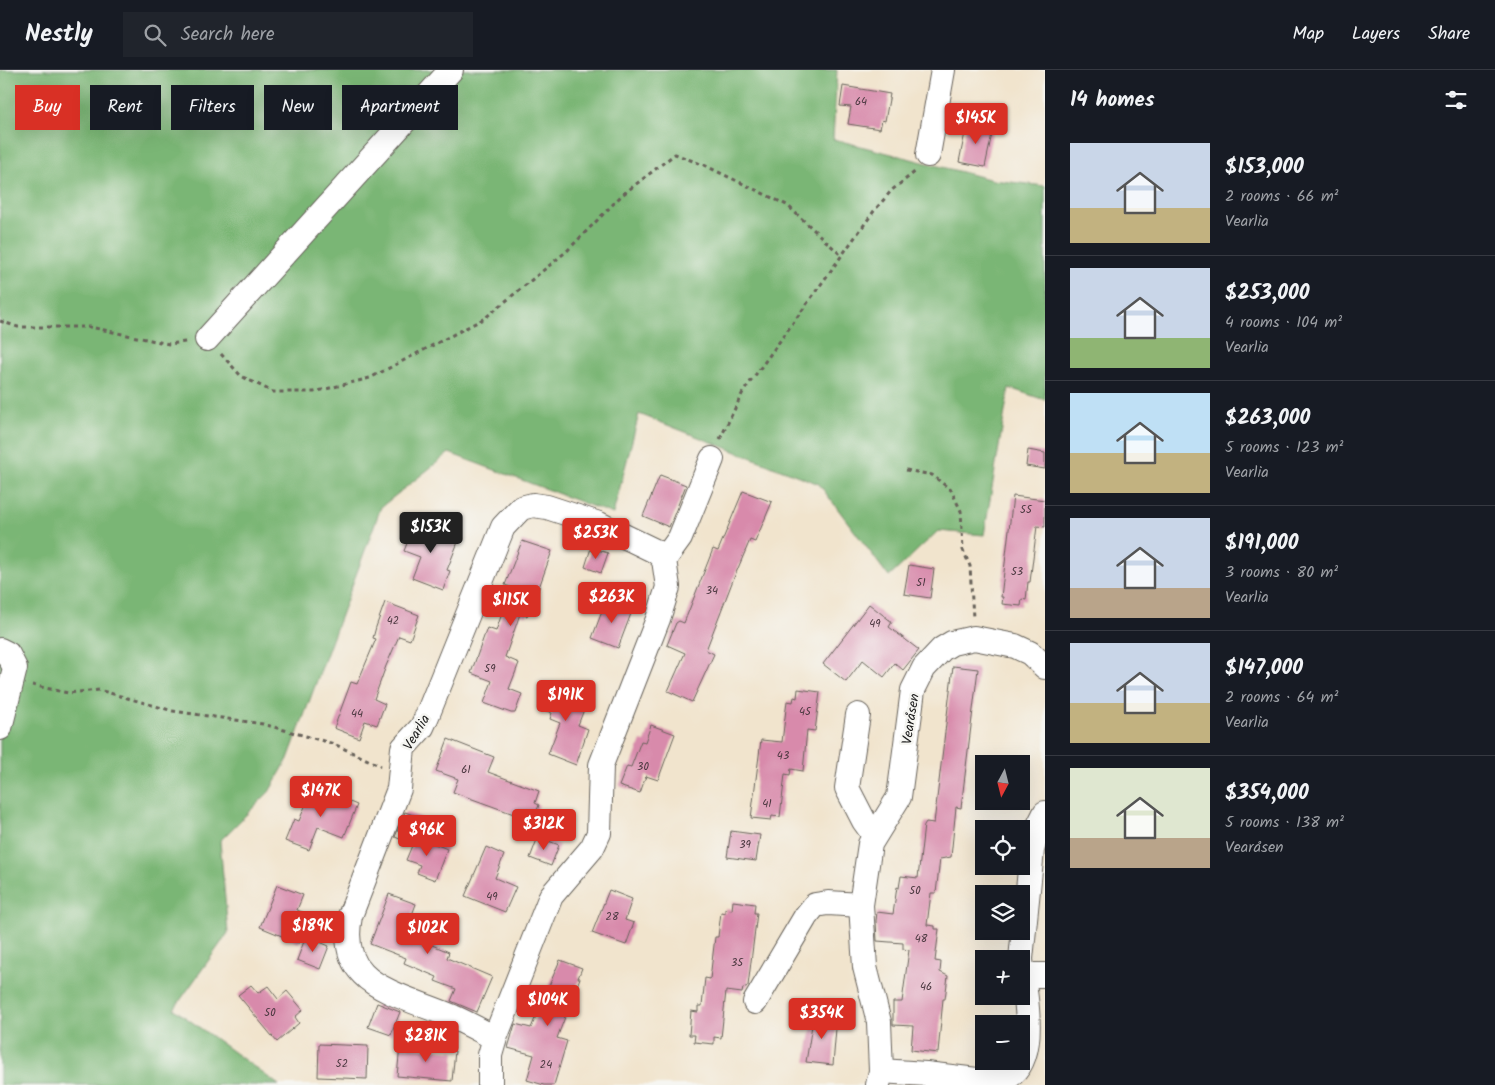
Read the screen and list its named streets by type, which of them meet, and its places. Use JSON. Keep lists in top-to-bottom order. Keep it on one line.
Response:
{"streets":{"street":["Vearåsen","Vearlia"]},"house_numbers":["64","55","53","51","34","42","49","59","45","44","43","30","61","41","39","50","49","28","48","35","46","50","52","24"],"north":"bottom","page":{"header":"Nestly","search":"Search here","nav":["Map","Layers","Share"],"heading":"14 homes","chip":["Buy","Rent","Filters","New","Apartment"],"price":["$145K","$153K","$253K","$263K","$115K","$191K","$147K","$312K","$96K","$189K","$102K","$104K","$354K","$281K"],"list":[{"name":"$153,000","note":"2 rooms · 66 m² · Vearlia"},{"name":"$253,000","note":"4 rooms · 104 m² · Vearlia"},{"name":"$263,000","note":"5 rooms · 123 m² · Vearlia"},{"name":"$191,000","note":"3 rooms · 80 m² · Vearlia"},{"name":"$147,000","note":"2 rooms · 64 m² · Vearlia"},{"name":"$354,000","note":"5 rooms · 138 m² · Vearåsen"}],"map_buttons":["+","−"]}}
